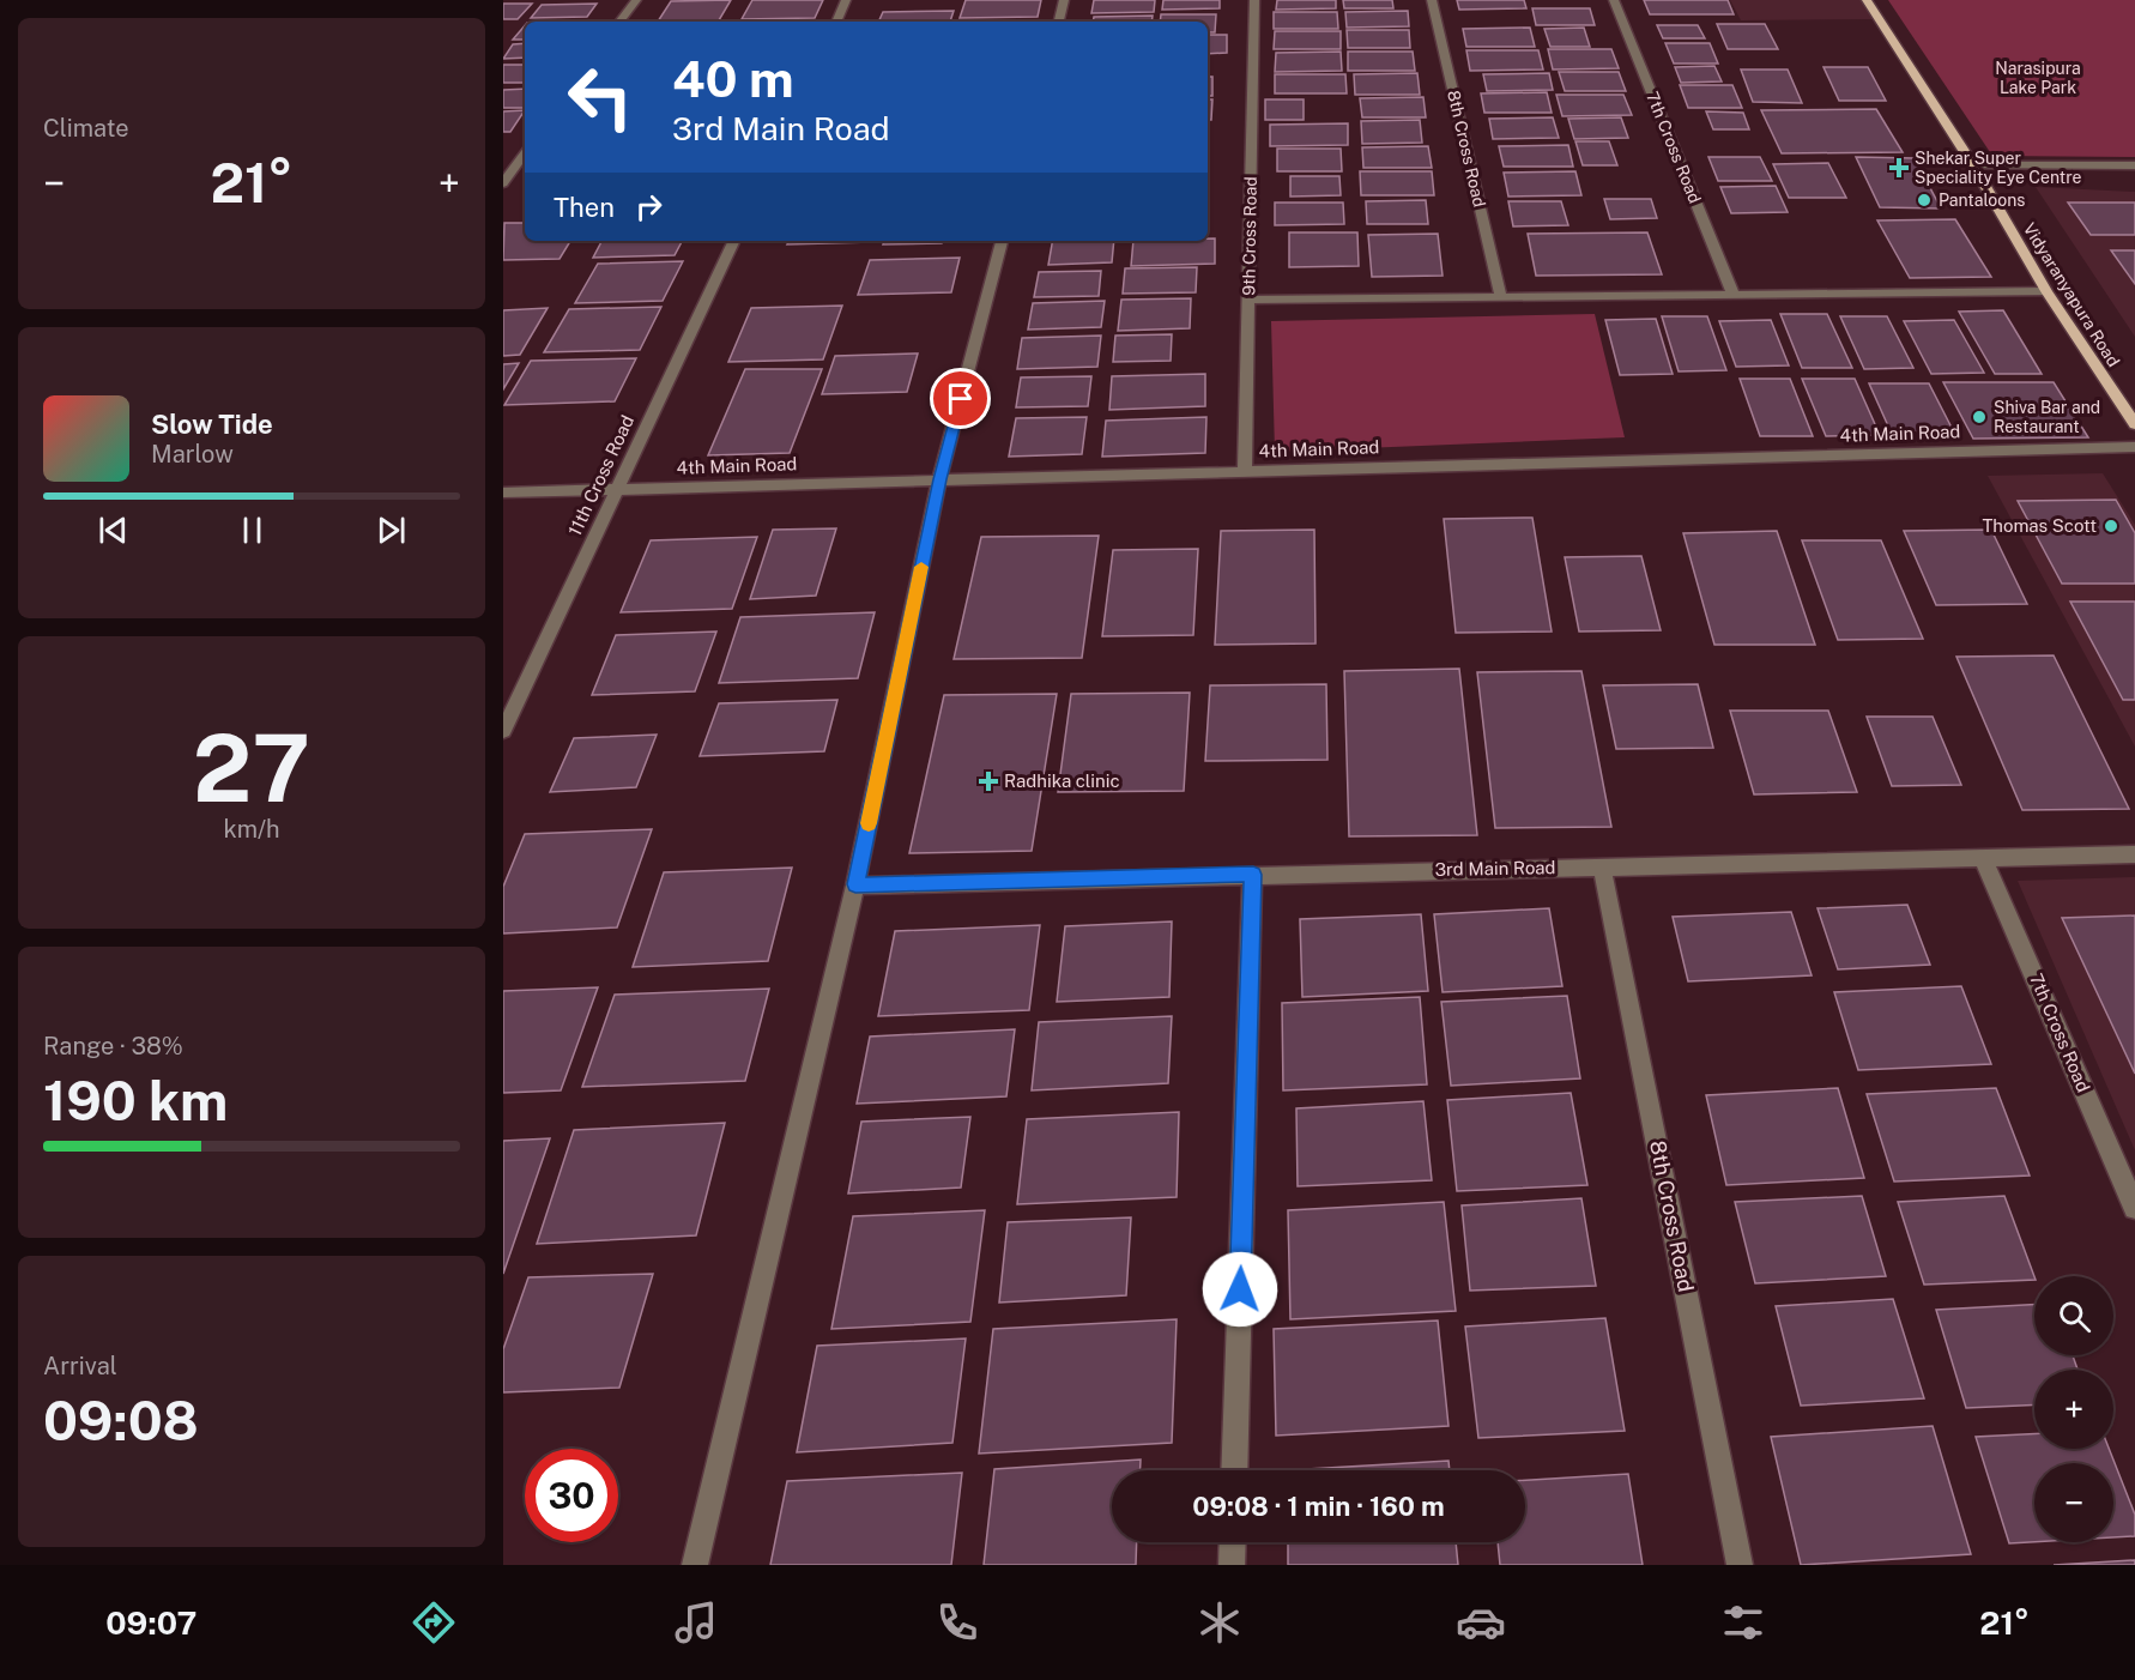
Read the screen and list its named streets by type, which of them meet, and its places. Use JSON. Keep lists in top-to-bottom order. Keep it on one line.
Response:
{"streets":{"main road":["Vidyaranyapura Road"],"street":["7th Cross Road","8th Cross Road","9th Cross Road","4th Main Road","11th Cross Road","3rd Main Road"]},"crossings":[["7th Cross Road","3rd Main Road"],["8th Cross Road","3rd Main Road"],["9th Cross Road","4th Main Road"],["4th Main Road","11th Cross Road"]],"parks":["Narasipura Lake Park"],"places":{"health":["Shekar Super Speciality Eye Centre","Radhika clinic"],"other":["Pantaloons","Shiva Bar and Restaurant","Thomas Scott"]},"page":{"tile":["Climate",["27","km/h"],["Range · 38%","190 km"],["Arrival","09:08"]],"turn":["40 m","3rd Main Road"],"heat":["−","21°","+"],"then":"Then","song":["Slow Tide","Marlow"],"map_buttons":["+","−"],"limit":"30","trip":"09:08 · 1 min · 160 m","tabs":["09:07","21°"]}}
